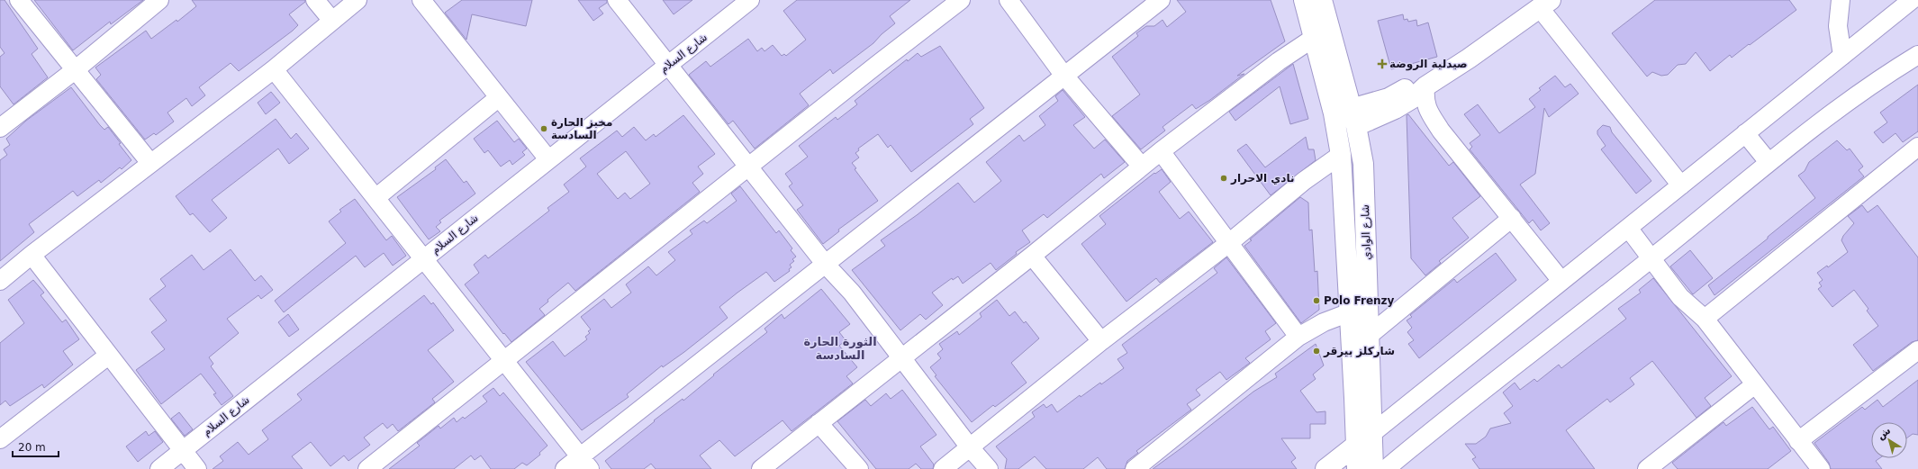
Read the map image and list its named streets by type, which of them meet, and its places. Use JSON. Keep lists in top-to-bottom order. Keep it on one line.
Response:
{"streets":{"main road":["شارع الوادي"],"street":["شارع السلام"]},"districts":["الثورة الحارة السادسة"],"places":{"health":["صيدلية الروضة"],"other":["مخبز الحارة السادسة","نادي الاحرار","Polo Frenzy","شاركلز بيرقر"]},"scale_bar":"20 m","north":"top left"}
